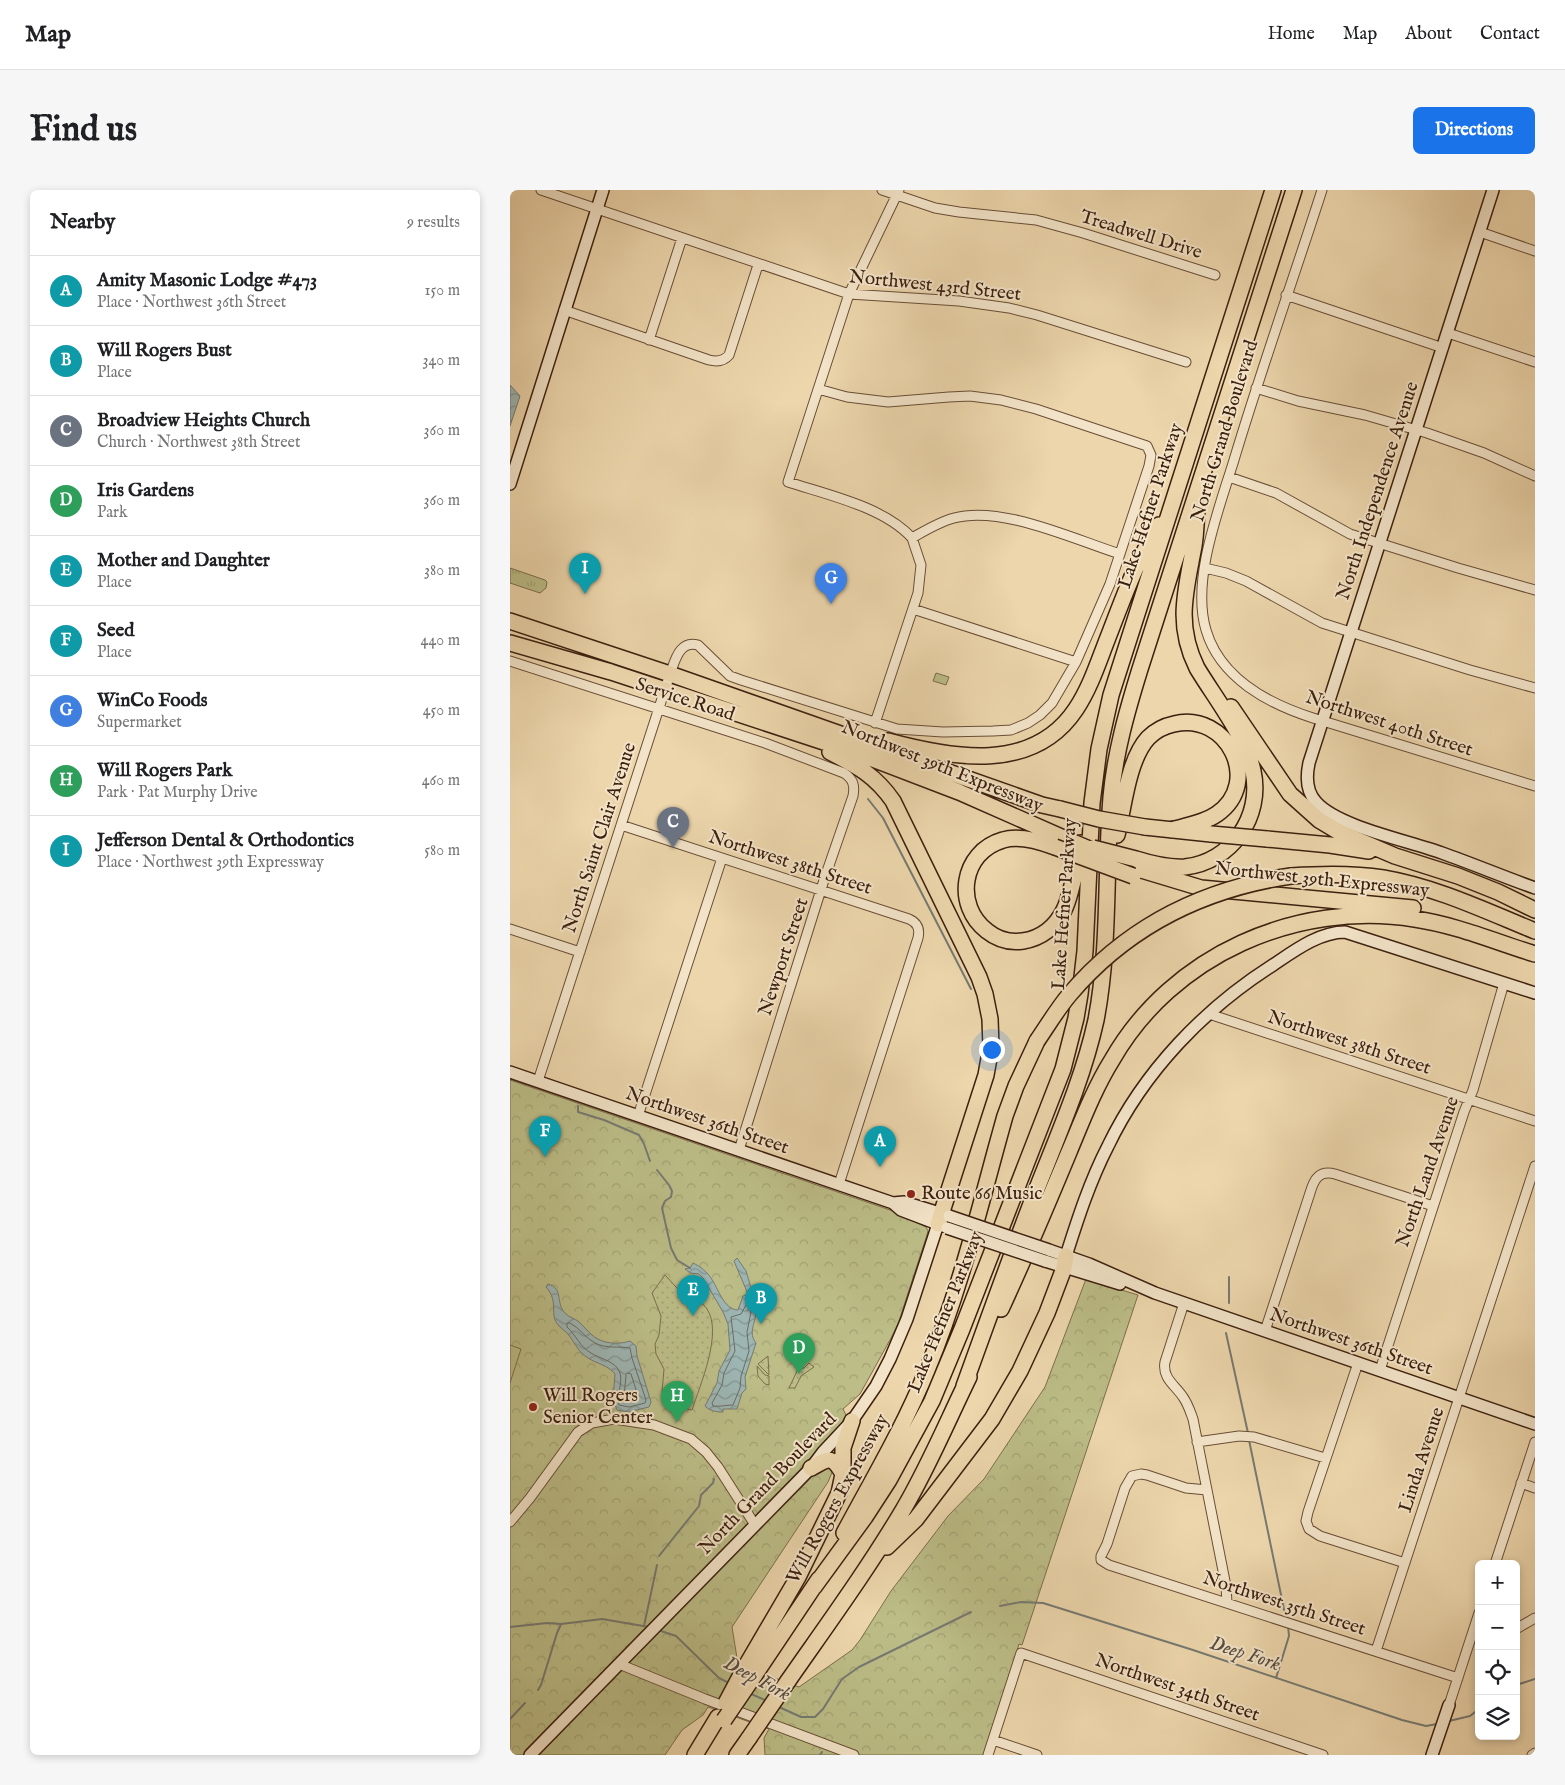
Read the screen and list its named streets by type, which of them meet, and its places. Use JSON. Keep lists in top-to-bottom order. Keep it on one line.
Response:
{"streets":{"highway":["Lake Hefner Parkway","Northwest 39th Expressway","Will Rogers Expressway"],"main road":["North Grand Boulevard","North Independence Avenue","Northwest 36th Street"],"street":["Treadwell Drive","Northwest 43rd Street","Service Road","Northwest 40th Street","North Saint Clair Avenue","Northwest 38th Street","Newport Street","North Land Avenue","Linda Avenue","Northwest 35th Street","Northwest 34th Street"]},"crossings":[["North Grand Boulevard","Northwest 40th Street"],["North Grand Boulevard","Northwest 36th Street"],["North Independence Avenue","Northwest 40th Street"],["Lake Hefner Parkway","Will Rogers Expressway"],["Service Road","North Saint Clair Avenue"],["Service Road","Newport Street"],["Northwest 39th Expressway","North Saint Clair Avenue"],["North Saint Clair Avenue","Northwest 38th Street"],["North Saint Clair Avenue","Northwest 36th Street"],["Northwest 38th Street","Newport Street"],["Northwest 38th Street","Northwest 36th Street"],["Northwest 38th Street","North Land Avenue"],["Newport Street","Northwest 36th Street"],["Northwest 36th Street","North Land Avenue"],["Northwest 36th Street","Linda Avenue"],["Linda Avenue","Northwest 35th Street"]],"water":["Deep Fork"],"places":["Route 66 Music","Will Rogers Senior Center"],"page":{"header":"Map","nav":["Home","Map","About","Contact"],"buttons":"Directions","title":"Find us","heading":["Nearby","9 results"],"list":[{"mark":"A","name":"Amity Masonic Lodge #473","note":"Place · Northwest 36th Street","value":"150 m"},{"mark":"B","name":"Will Rogers Bust","note":"Place","value":"340 m"},{"mark":"C","name":"Broadview Heights Church","note":"Church · Northwest 38th Street","value":"360 m"},{"mark":"D","name":"Iris Gardens","note":"Park","value":"360 m"},{"mark":"E","name":"Mother and Daughter","note":"Place","value":"380 m"},{"mark":"F","name":"Seed","note":"Place","value":"440 m"},{"mark":"G","name":"WinCo Foods","note":"Supermarket","value":"450 m"},{"mark":"H","name":"Will Rogers Park","note":"Park · Pat Murphy Drive","value":"460 m"},{"mark":"I","name":"Jefferson Dental & Orthodontics","note":"Place · Northwest 39th Expressway","value":"580 m"}],"pins":["I","G","C","F","A","E","B","D","H"],"map_buttons":["+","−"]}}
